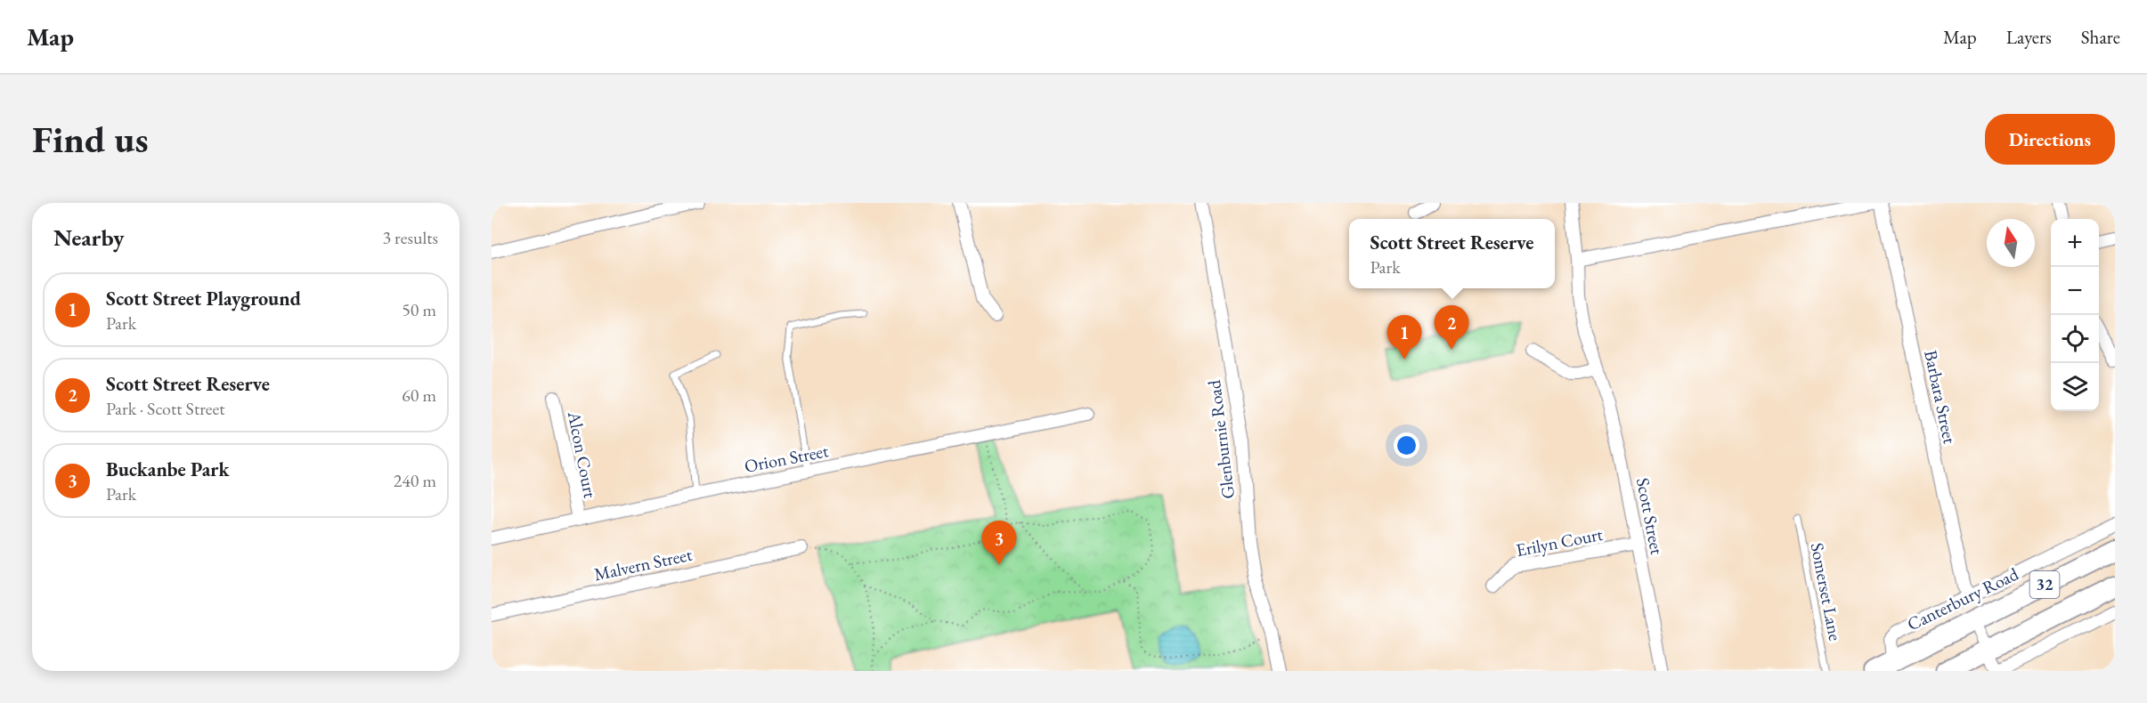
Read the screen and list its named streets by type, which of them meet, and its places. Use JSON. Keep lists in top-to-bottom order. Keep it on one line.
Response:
{"streets":{"main road":["32","Canterbury Road"],"street":["Barbara Street","Glenburnie Road","Alcon Court","Orion Street","Scott Street","Erilyn Court","Malvern Street"],"lane":["Somerset Lane"]},"crossings":[["Barbara Street","Canterbury Road"],["Alcon Court","Orion Street"],["Scott Street","Erilyn Court"]],"north":"top","page":{"header":"Map","nav":["Map","Layers","Share"],"buttons":"Directions","title":"Find us","heading":["Nearby","3 results"],"map_buttons":["+","−"],"popup":["Scott Street Reserve","Park"],"list":[{"mark":"1","name":"Scott Street Playground","note":"Park","value":"50 m"},{"mark":"2","name":"Scott Street Reserve","note":"Park · Scott Street","value":"60 m"},{"mark":"3","name":"Buckanbe Park","note":"Park","value":"240 m"}],"pins":["2","1","3"]}}
